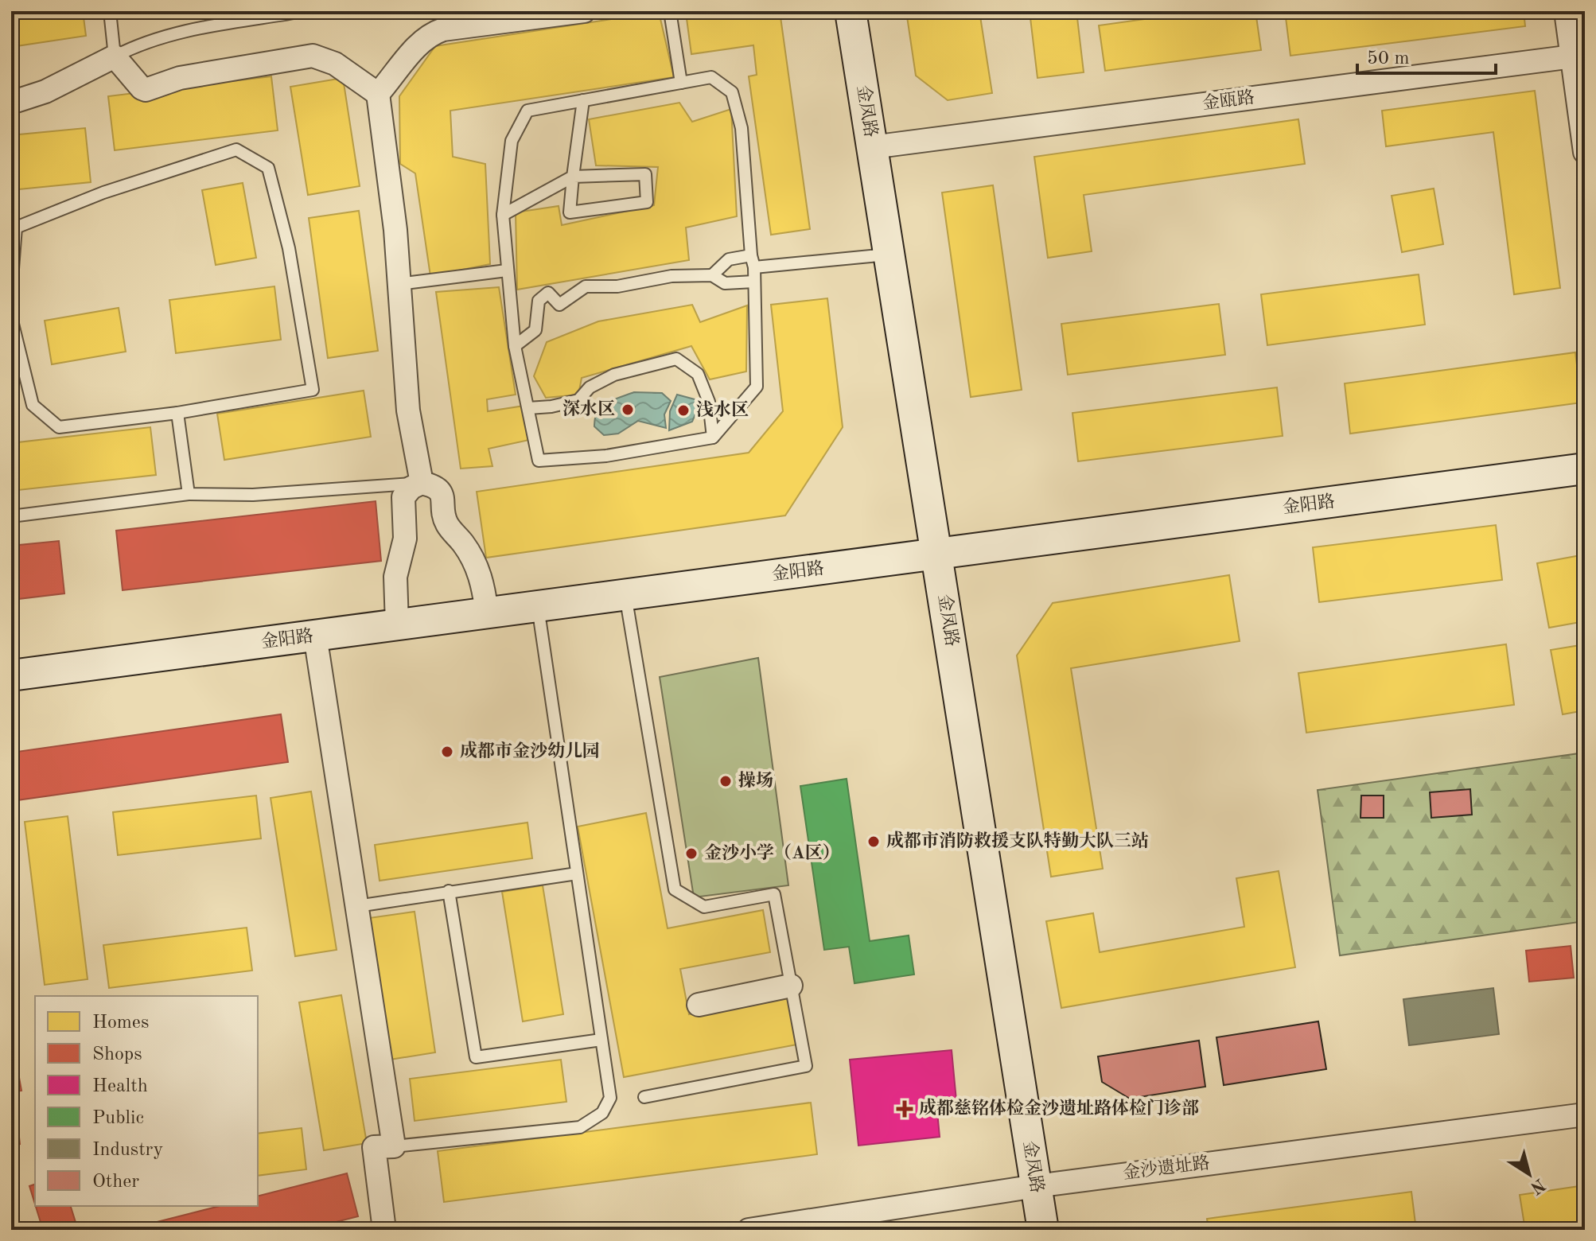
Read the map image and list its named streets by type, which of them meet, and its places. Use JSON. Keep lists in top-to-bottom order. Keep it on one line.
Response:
{"streets":{"street":["金瓯路","金凤路","金阳路","金沙遗址路"]},"crossings":[["金瓯路","金凤路"],["金凤路","金阳路"],["金凤路","金沙遗址路"]],"places":{"other":["深水区","浅水区","成都市金沙幼儿园","操场","成都市消防救援支队特勤大队三站","金沙小学（A区）"],"health":["成都慈铭体检金沙遗址路体检门诊部"]},"legend":["Homes","Shops","Health","Public","Industry","Other"],"scale_bar":"50 m","north":"bottom right"}
